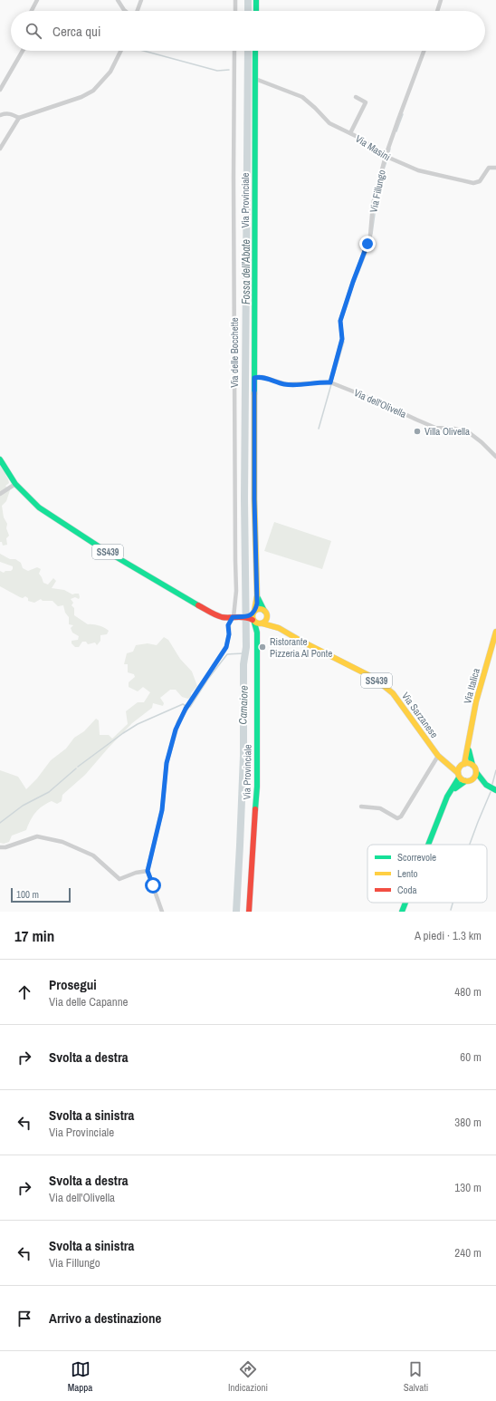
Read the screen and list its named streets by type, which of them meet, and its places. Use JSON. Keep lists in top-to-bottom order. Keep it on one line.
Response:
{"streets":{"main road":["Via Provinciale","SS439","Via Italica","Via Sarzanese"],"street":["Via Masini","Via Fillungo","Via delle Bocchette","Via dell'Olivella"]},"crossings":[["Via Masini","Via Fillungo"],["Via Masini","Via Provinciale"],["Via Fillungo","Via dell'Olivella"],["Via Provinciale","Via dell'Olivella"],["Via Provinciale","SS439"],["Via Provinciale","Via Sarzanese"],["Via delle Bocchette","SS439"],["SS439","Via Italica"],["SS439","Via Sarzanese"]],"water":["Fossa dell'Abate","Camaiore"],"places":["Villa Olivella","Ristorante Pizzeria Al Ponte"],"legend":["Scorrevole","Lento","Coda"],"scale_bar":"100 m","page":{"search":"Cerca qui","scale":"100 m","heading":["17 min","A piedi · 1.3 km"],"list":[["Prosegui","Via delle Capanne","480 m"],["Svolta a destra","60 m"],["Svolta a sinistra","Via Provinciale","380 m"],["Svolta a destra","Via dell'Olivella","130 m"],["Svolta a sinistra","Via Fillungo","240 m"],"Arrivo a destinazione"],"nav":["Mappa","Indicazioni","Salvati"]}}
